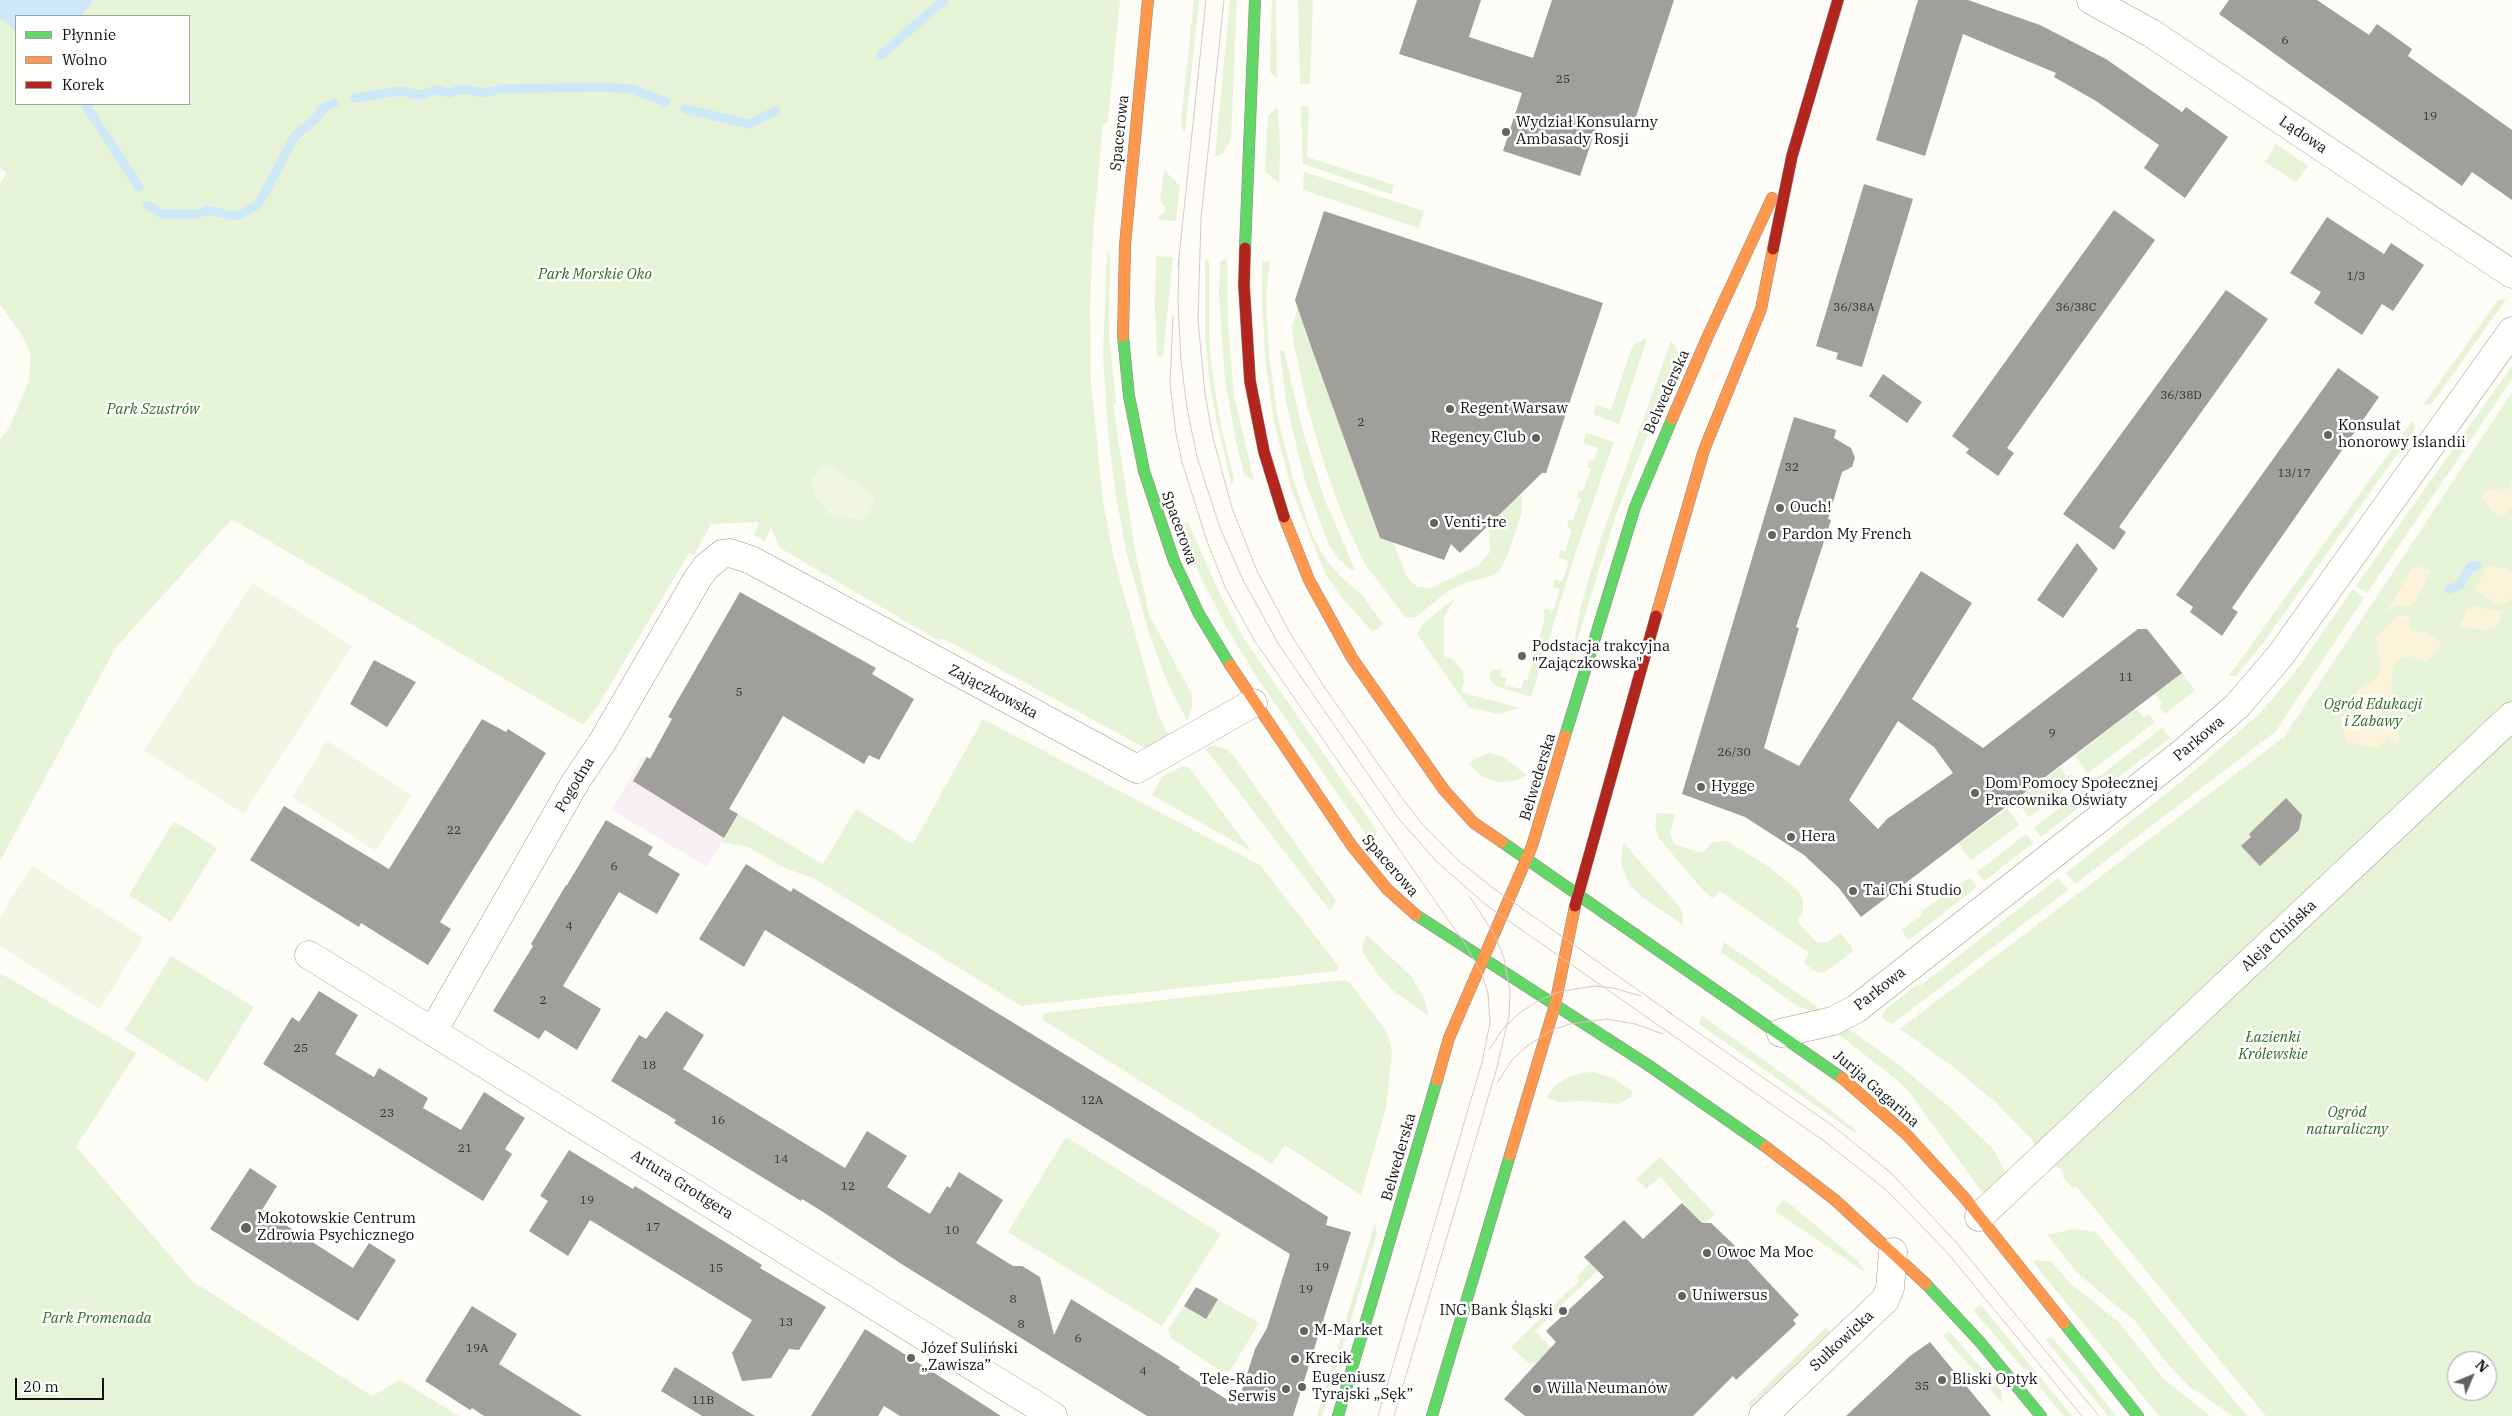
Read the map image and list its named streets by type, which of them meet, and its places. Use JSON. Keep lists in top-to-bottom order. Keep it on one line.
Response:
{"streets":{"main road":["Spacerowa","Belwederska","Jurija Gagarina"],"street":["Lądowa","Zajączkowska","Parkowa","Pogodna","Aleja Chińska","Artura Grottgera","Sułkowicka"]},"crossings":[["Spacerowa","Belwederska"],["Spacerowa","Zajączkowska"],["Belwederska","Jurija Gagarina"],["Zajączkowska","Pogodna"],["Parkowa","Jurija Gagarina"],["Pogodna","Artura Grottgera"],["Aleja Chińska","Jurija Gagarina"]],"parks":["Park Morskie Oko","Park Szustrów","Ogród Edukacji i Zabawy","Łazienki Królewskie","Ogród naturaliczny","Park Promenada"],"places":["Wydział Konsularny Ambasady Rosji","Regent Warsaw","Konsulat honorowy Islandii","Regency Club","Ouch!","Venti-tre","Pardon My French","Podstacja trakcyjna \"Zajączkowska\"","Hygge","Dom Pomocy Społecznej Pracownika Oświaty","Hera","Tai Chi Studio","Mokotowskie Centrum Zdrowia Psychicznego","Owoc Ma Moc","Uniwersus","ING Bank Śląski","M-Market","Józef Suliński „Zawisza”","Krecik","Bliski Optyk","Eugeniusz Tyrajski „Sęk”","Tele-Radio Serwis","Willa Neumanów"],"house_numbers":["6","25","19","1/3","36/38A","36/38C","36/38D","2","32","13/17","11","5","9","26/30","22","6","4","2","25","18","12A","23","16","21","14","12","19","17","10","19","15","19","8","13","8","6","19A","4","35","11B"],"legend":["Płynnie","Wolno","Korek"],"scale_bar":"20 m","north":"top right"}
